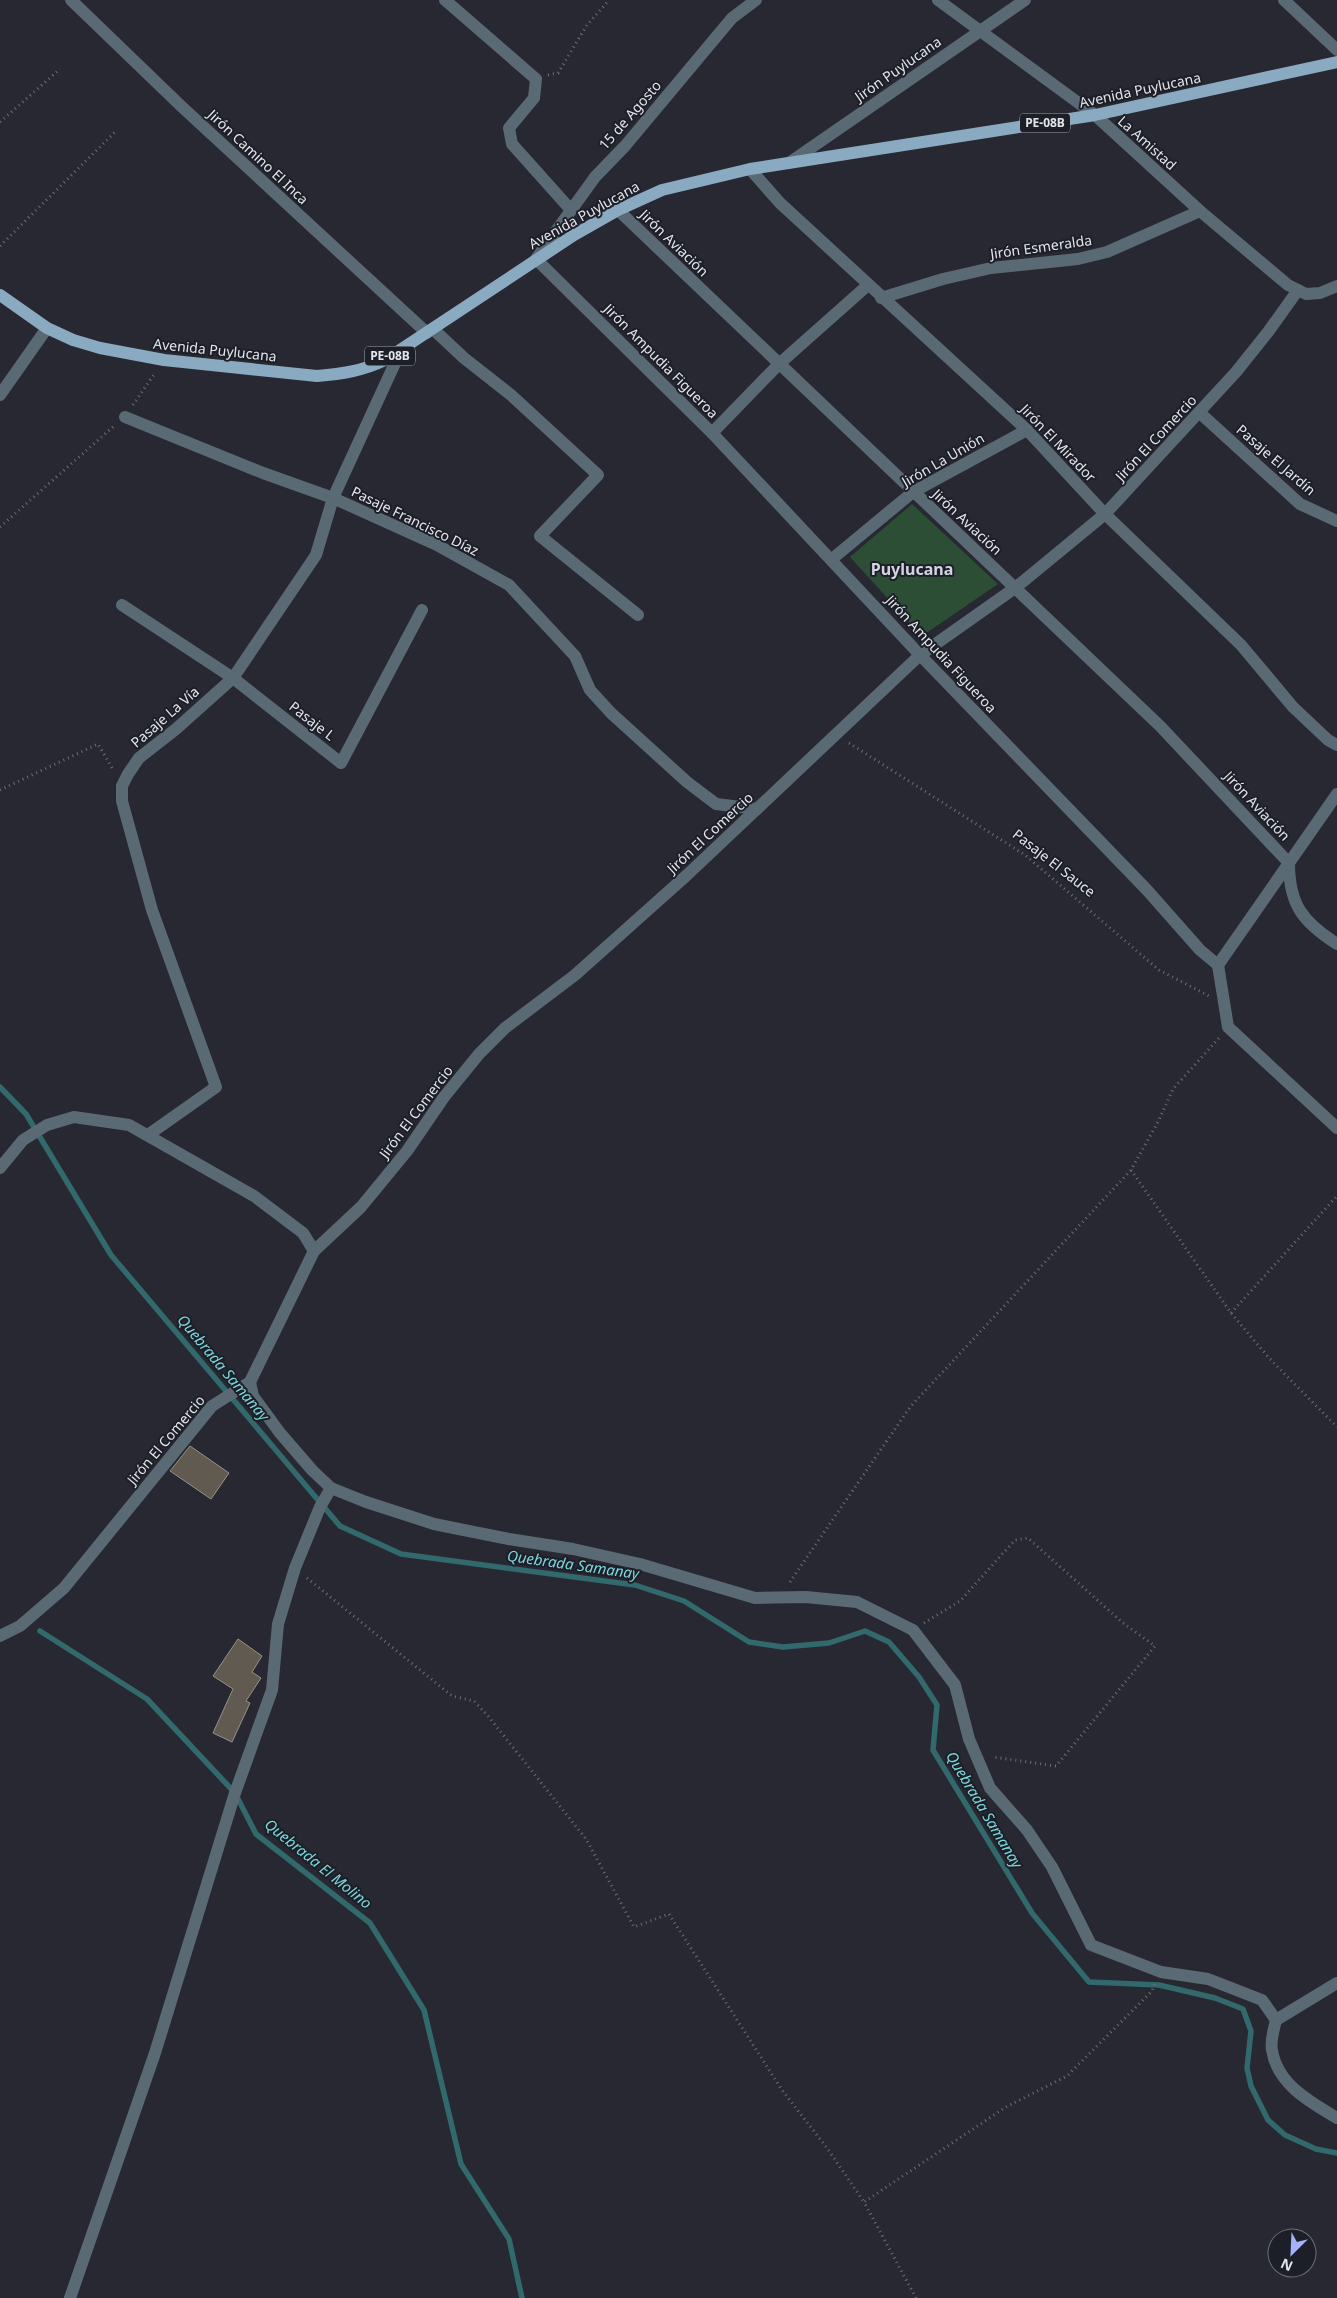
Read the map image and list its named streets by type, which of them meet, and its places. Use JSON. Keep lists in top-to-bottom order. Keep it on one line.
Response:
{"streets":{"main road":["Avenida Puylucana","PE-08B"],"street":["Jirón Puylucana","15 de Agosto","La Amistad","Jirón Camino El Inca","Jirón Aviación","Jirón Esmeralda","Jirón Ampudia Figueroa","Jirón El Comercio","Jirón El Mirador","Jirón La Unión","Pasaje El Jardín","Pasaje Francisco Díaz","Pasaje La Vía","Pasaje L"],"path":["Pasaje El Sauce"]},"crossings":[["Jirón Puylucana","Avenida Puylucana"],["Jirón Puylucana","La Amistad"],["Avenida Puylucana","15 de Agosto"],["Avenida Puylucana","La Amistad"],["Avenida Puylucana","Jirón Camino El Inca"],["Avenida Puylucana","Jirón Aviación"],["Avenida Puylucana","Jirón Ampudia Figueroa"],["Avenida Puylucana","Jirón El Mirador"],["Avenida Puylucana","Pasaje La Vía"],["15 de Agosto","Jirón Ampudia Figueroa"],["La Amistad","Jirón Esmeralda"],["La Amistad","Jirón El Comercio"],["Jirón Aviación","Jirón El Comercio"],["Jirón Aviación","Jirón La Unión"],["Jirón Esmeralda","Jirón El Mirador"],["Jirón Ampudia Figueroa","Jirón El Comercio"],["Jirón Ampudia Figueroa","Jirón La Unión"],["Jirón El Comercio","Jirón El Mirador"],["Jirón El Comercio","Pasaje El Jardín"],["Jirón El Comercio","Pasaje Francisco Díaz"],["Jirón El Comercio","Pasaje El Sauce"],["Jirón El Mirador","Jirón La Unión"],["Pasaje Francisco Díaz","Pasaje La Vía"],["Pasaje La Vía","Pasaje L"]],"districts":["Puylucana"],"water":["Quebrada Samanay","Quebrada El Molino"],"north":"bottom left"}
